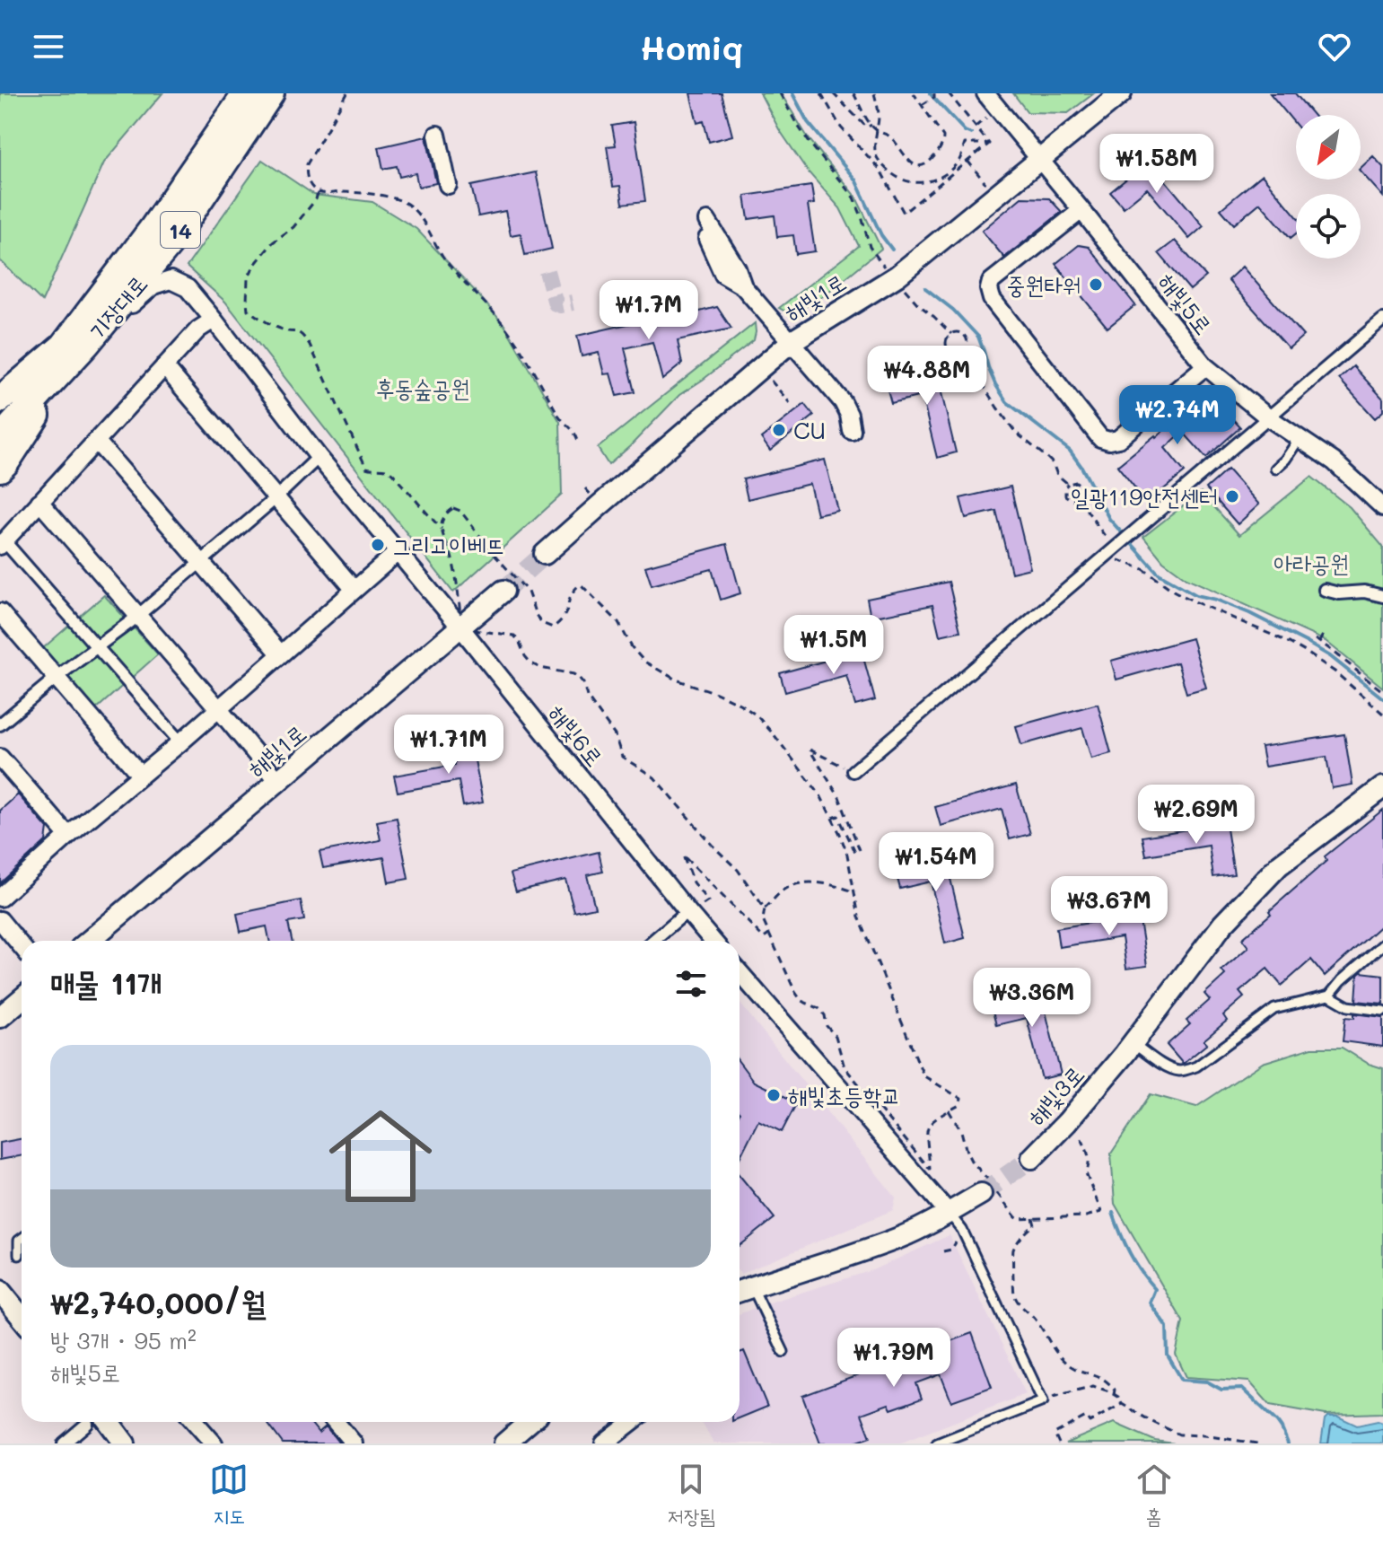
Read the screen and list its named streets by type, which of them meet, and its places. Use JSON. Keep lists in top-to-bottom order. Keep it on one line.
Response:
{"streets":{"main road":["14","기장대로"],"street":["해빛1로","해빛5로","해빛6로","해빛3로"]},"crossings":[["해빛1로","해빛5로"],["해빛1로","해빛6로"],["기장대로","해빛6로"]],"parks":["후동숲공원","아라공원"],"places":["중원타워","CU","일광119안전센터","그리고이베뜨","해빛초등학교"],"north":"bottom left","page":{"header":"Homiq","price":["₩1.58M","₩1.7M","₩4.88M","₩2.74M","₩1.5M","₩1.71M","₩2.69M","₩1.54M","₩3.67M","₩3.36M","₩1.79M"],"heading":"매물 11개","list":[{"name":"₩2,740,000/월","note":"방 3개 · 95 m² · 해빛5로"}],"tabs":["지도","저장됨","홈"]}}
